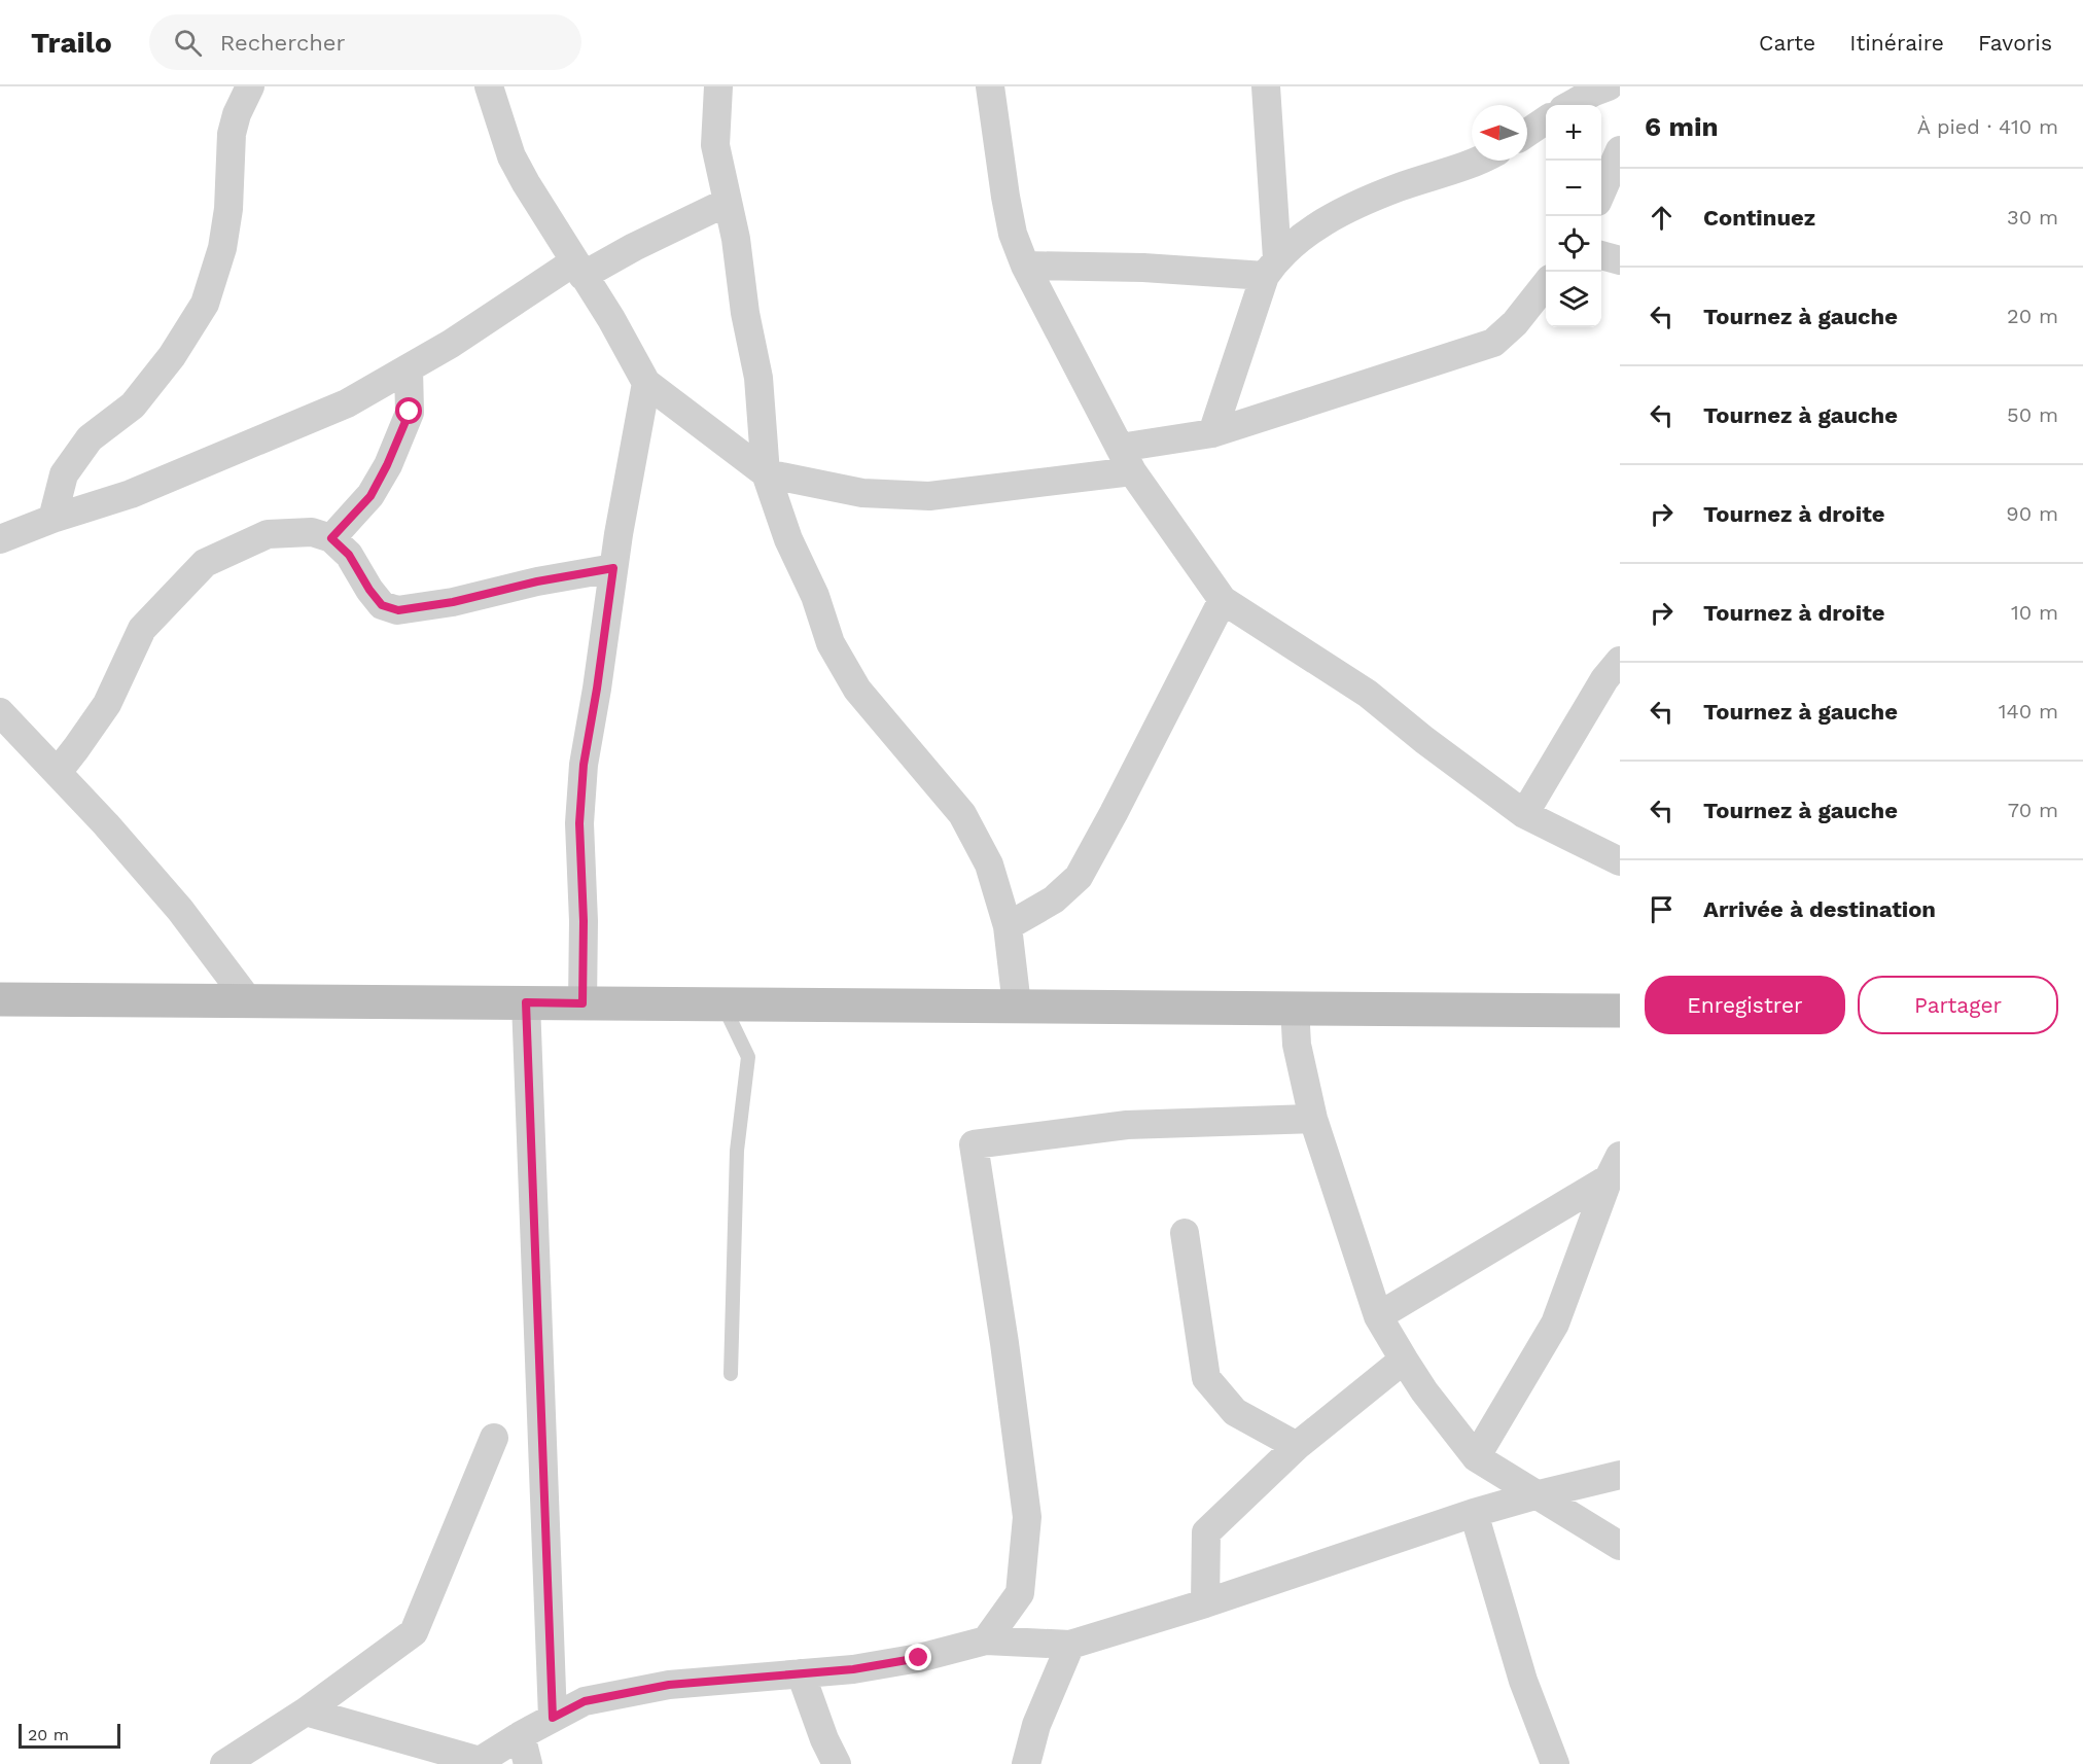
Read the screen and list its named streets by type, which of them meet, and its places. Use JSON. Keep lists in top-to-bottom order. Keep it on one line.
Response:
{"scale_bar":"20 m","north":"left","page":{"header":"Trailo","search":"Rechercher","nav":["Carte","Itinéraire","Favoris"],"heading":["6 min","À pied · 410 m"],"map_buttons":["+","−"],"list":[["Continuez","30 m"],["Tournez à gauche","20 m"],["Tournez à gauche","50 m"],["Tournez à droite","90 m"],["Tournez à droite","10 m"],["Tournez à gauche","140 m"],["Tournez à gauche","70 m"],"Arrivée à destination"],"buttons":["Enregistrer","Partager"],"scale":"20 m"}}
